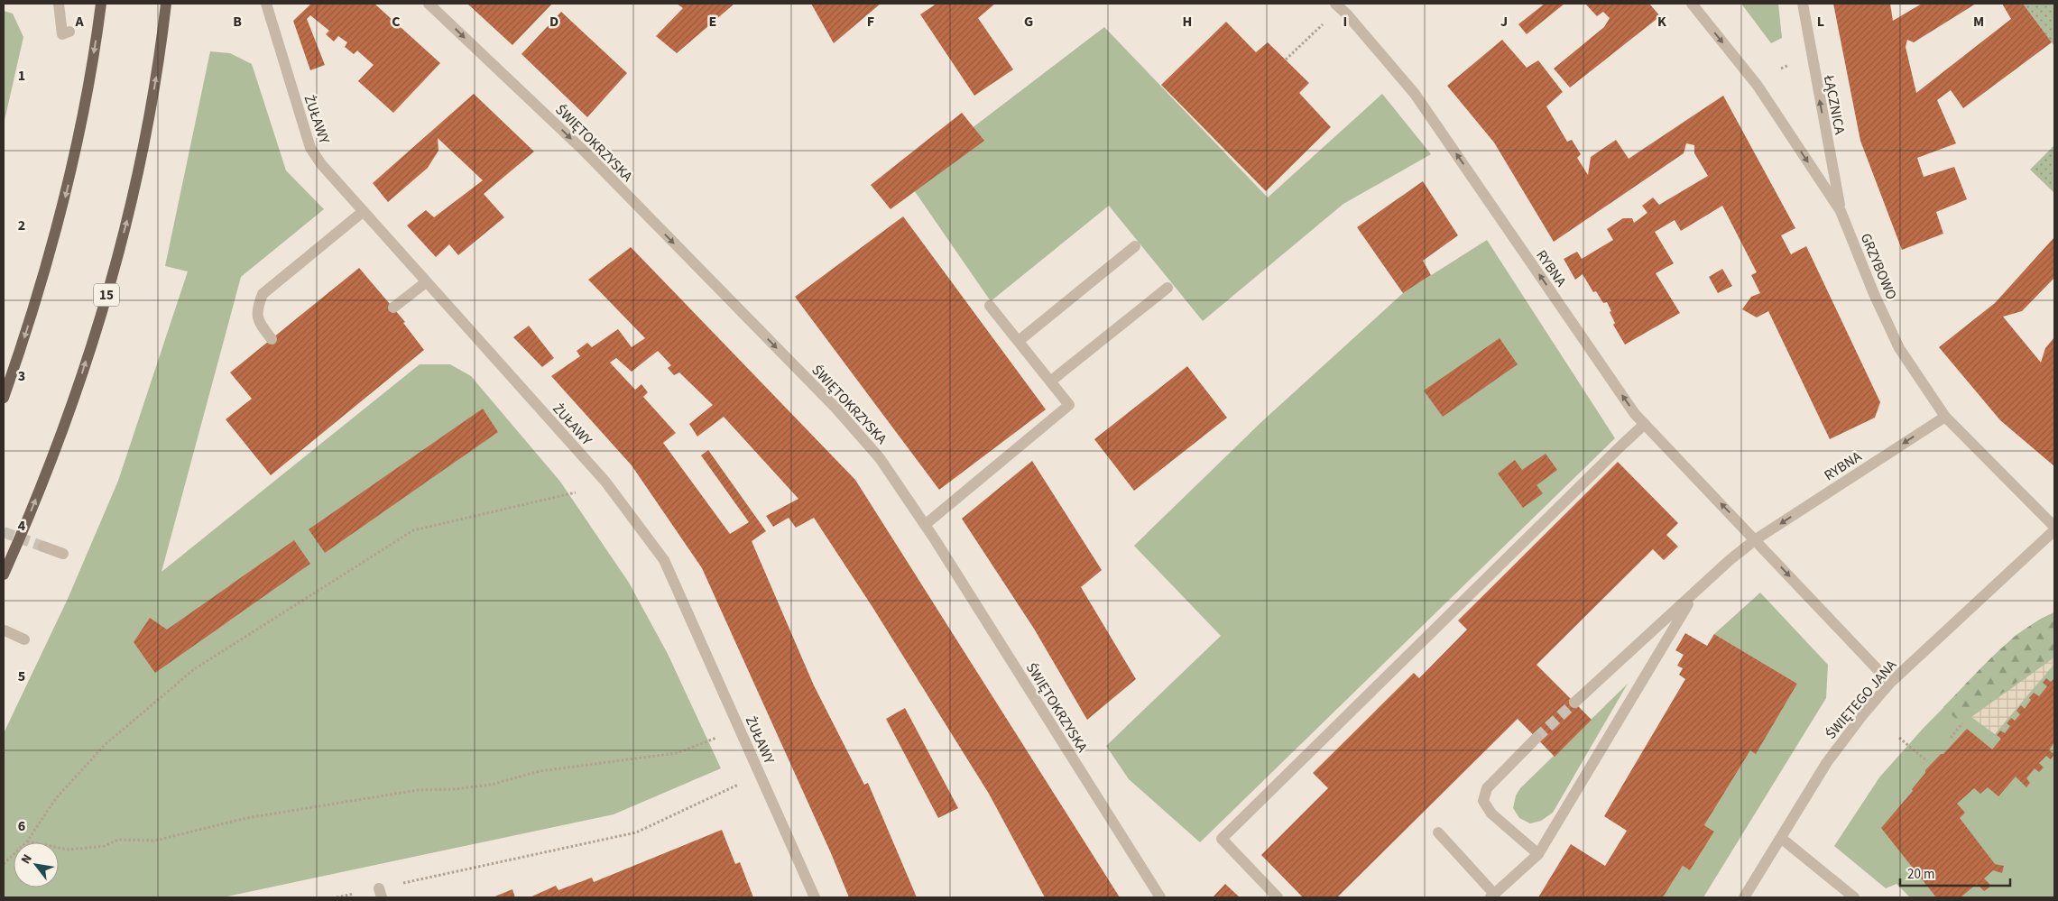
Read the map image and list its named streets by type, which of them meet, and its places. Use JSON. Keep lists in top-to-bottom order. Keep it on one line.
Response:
{"streets":{"main road":["15"],"street":["ŁĄCZNICA","ŻUŁAWY","ŚWIĘTOKRZYSKA","GRZYBOWO","RYBNA","ŚWIĘTEGO JANA"]},"crossings":[["ŁĄCZNICA","GRZYBOWO"],["GRZYBOWO","RYBNA"],["RYBNA","ŚWIĘTEGO JANA"]],"one_way":["ŁĄCZNICA","ŚWIĘTOKRZYSKA","GRZYBOWO"],"scale_bar":"20 m","north":"top left","grid":{"columns":["A","B","C","D","E","F","G","H","I","J","K","L","M"],"rows":["1","2","3","4","5","6"]}}
